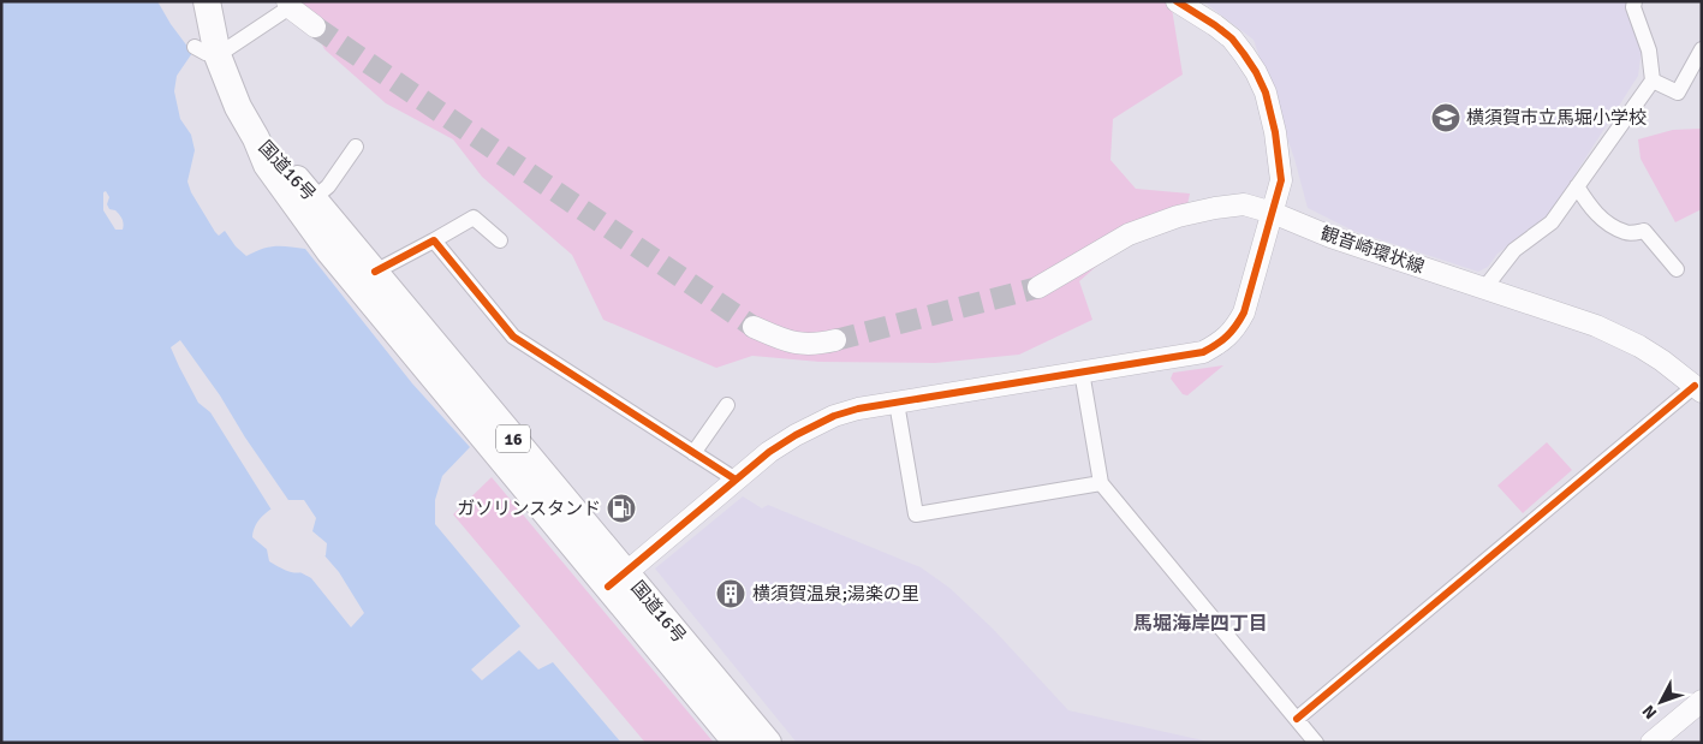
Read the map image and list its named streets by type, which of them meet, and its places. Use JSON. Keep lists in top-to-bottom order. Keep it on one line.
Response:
{"streets":{"highway":["国道16号","16"],"street":["観音崎環状線"]},"crossings":[["国道16号","16"]],"districts":["馬堀海岸四丁目"],"places":{"school or university":["横須賀市立馬堀小学校"],"fuel station":["ガソリンスタンド"],"building":["横須賀温泉;湯楽の里"]},"north":"bottom left"}
